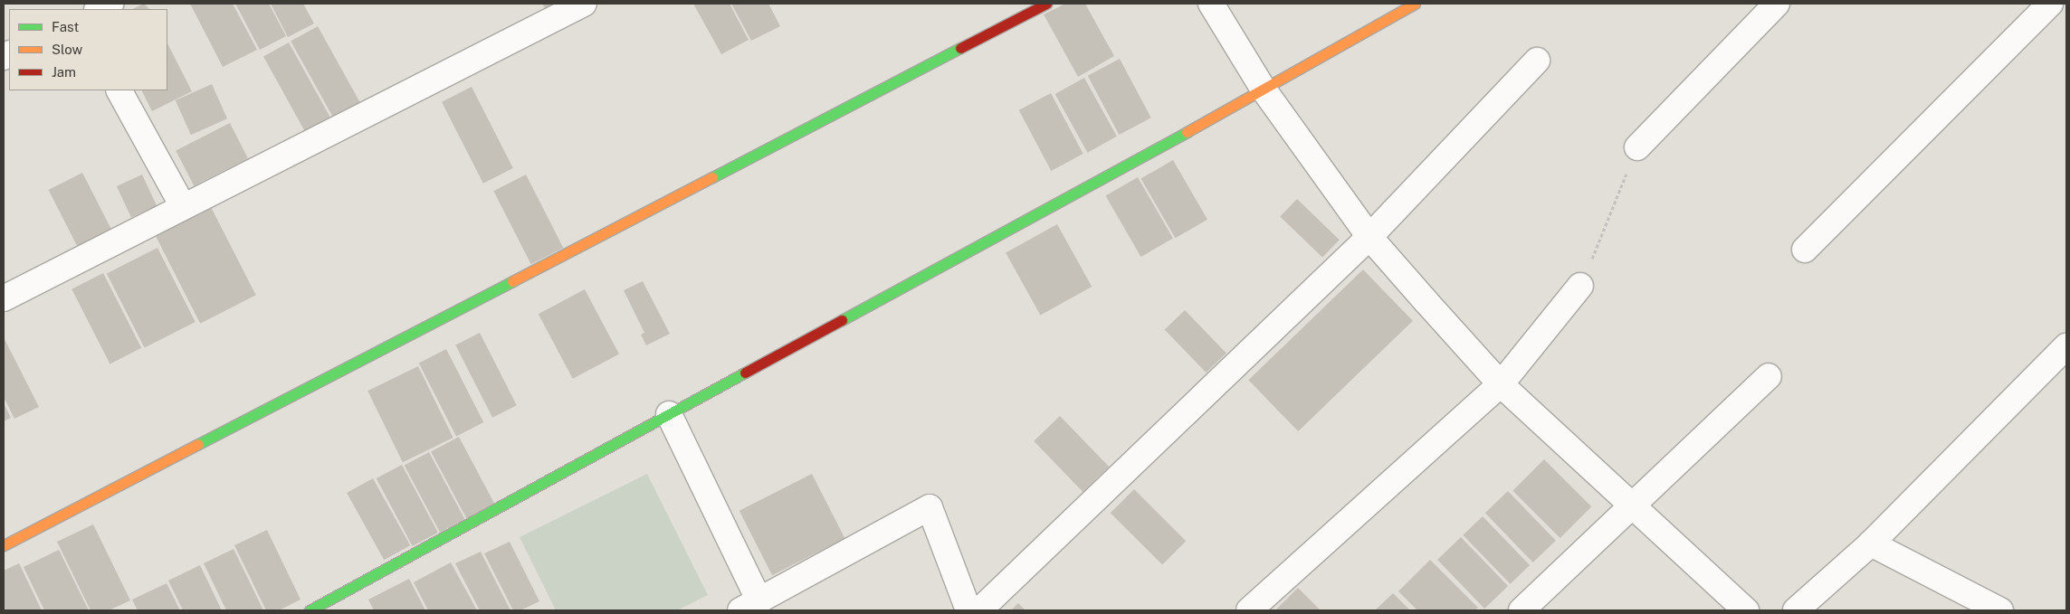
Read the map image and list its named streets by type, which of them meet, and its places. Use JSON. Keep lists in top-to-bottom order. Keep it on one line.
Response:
{"legend":["Fast","Slow","Jam"]}
